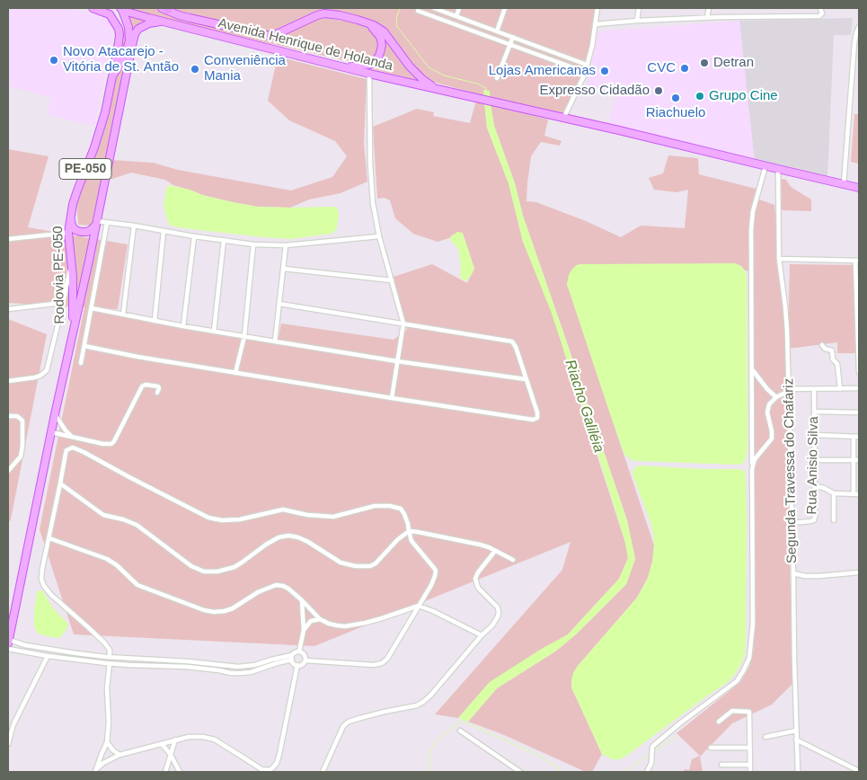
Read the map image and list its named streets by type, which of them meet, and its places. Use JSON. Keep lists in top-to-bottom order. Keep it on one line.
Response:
{"streets":{"main road":["Avenida Henrique de Holanda","PE-050","Rodovia PE-050"],"street":["Rua Anisio Silva","Segunda Travessa do Chafariz"]},"crossings":[["Avenida Henrique de Holanda","Rodovia PE-050"],["Avenida Henrique de Holanda","Segunda Travessa do Chafariz"],["Rua Anisio Silva","Segunda Travessa do Chafariz"]],"water":["Riacho Galiléia"],"places":["Novo Atacarejo - Vitória de St. Antão","Detran","CVC","Conveniência Mania","Lojas Americanas","Expresso Cidadão","Grupo Cine","Riachuelo"]}
